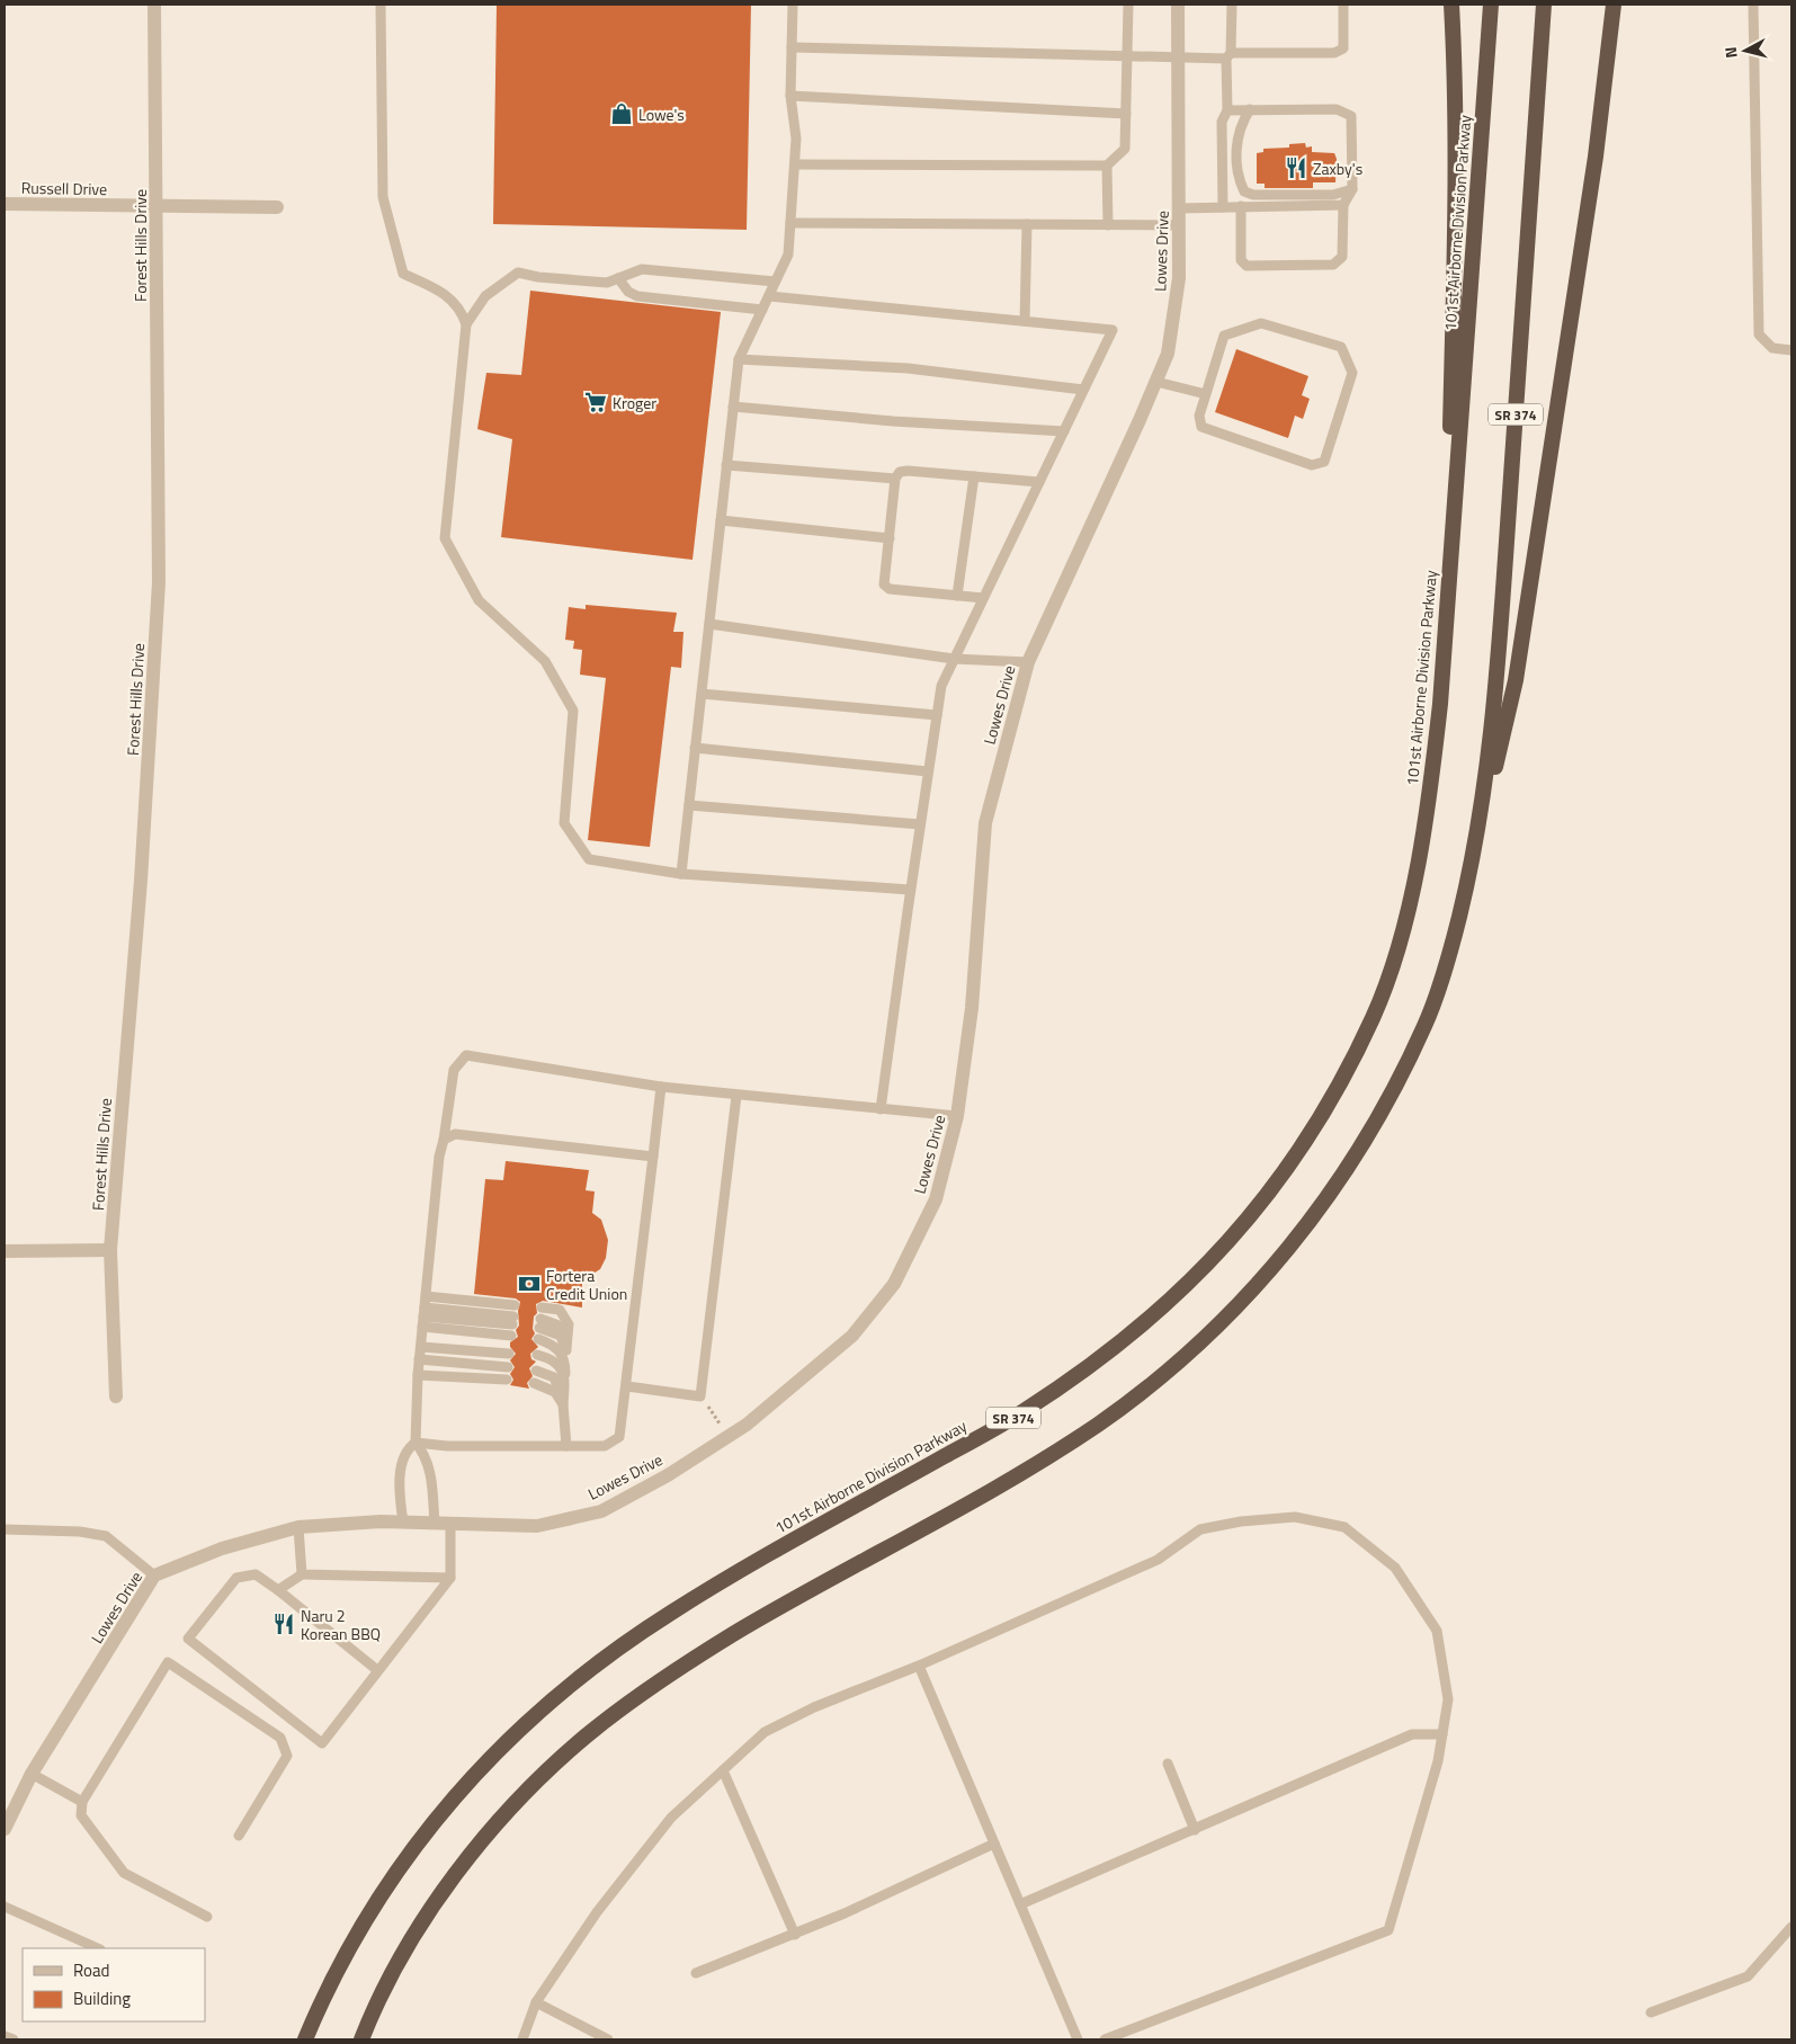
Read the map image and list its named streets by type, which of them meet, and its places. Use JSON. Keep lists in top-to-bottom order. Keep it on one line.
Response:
{"streets":{"highway":["101st Airborne Division Parkway","SR 374"],"street":["Russell Drive","Forest Hills Drive","Lowes Drive"]},"crossings":[["Russell Drive","Forest Hills Drive"]],"places":{"shop":["Lowe's"],"restaurant":["Zaxby's","Naru 2 Korean BBQ"],"supermarket":["Kroger"],"bank":["Fortera Credit Union"]},"legend":["Road","Building"],"north":"left"}
